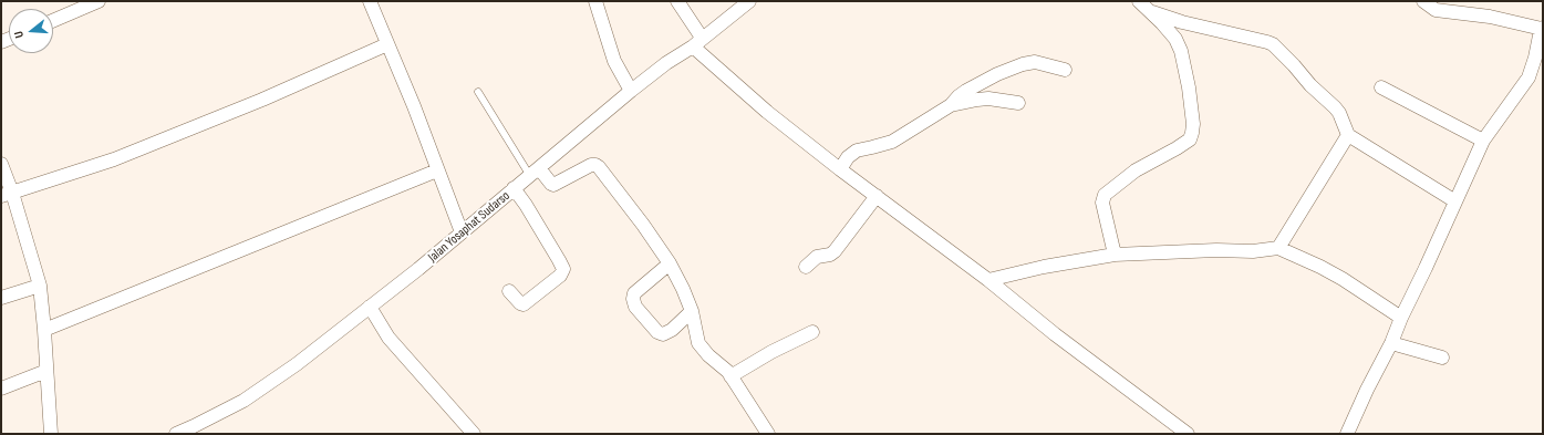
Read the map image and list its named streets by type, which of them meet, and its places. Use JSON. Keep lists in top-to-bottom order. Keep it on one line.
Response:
{"streets":{"street":["Jalan Yosaphat Sudarso"]},"north":"left"}
